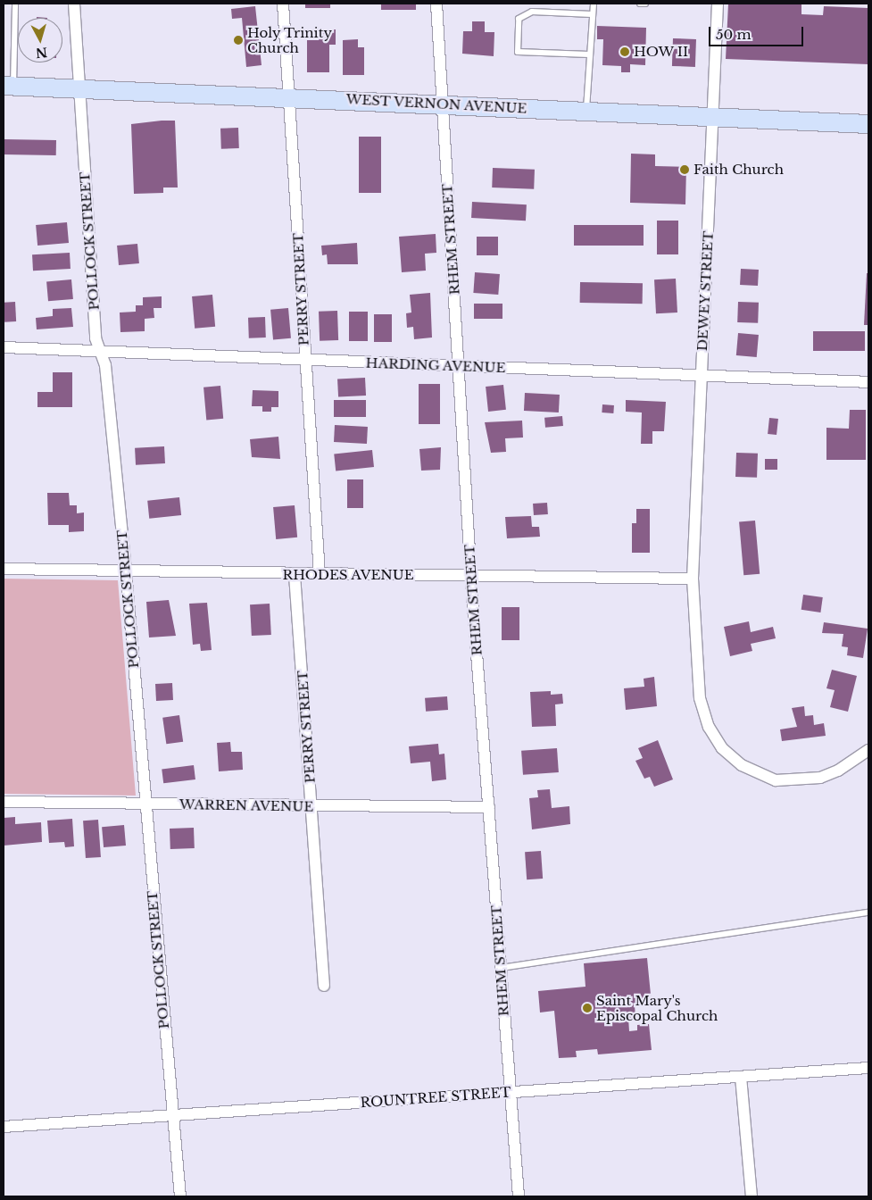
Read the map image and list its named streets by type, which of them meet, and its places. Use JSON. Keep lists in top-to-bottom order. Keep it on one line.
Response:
{"streets":{"main road":["WEST VERNON AVENUE"],"street":["RHEM STREET","POLLOCK STREET","PERRY STREET","DEWEY STREET","HARDING AVENUE","RHODES AVENUE","WARREN AVENUE","ROUNTREE STREET"]},"crossings":[["WEST VERNON AVENUE","RHEM STREET"],["WEST VERNON AVENUE","POLLOCK STREET"],["WEST VERNON AVENUE","PERRY STREET"],["WEST VERNON AVENUE","DEWEY STREET"],["RHEM STREET","HARDING AVENUE"],["RHEM STREET","RHODES AVENUE"],["RHEM STREET","WARREN AVENUE"],["RHEM STREET","ROUNTREE STREET"],["POLLOCK STREET","HARDING AVENUE"],["POLLOCK STREET","RHODES AVENUE"],["POLLOCK STREET","WARREN AVENUE"],["POLLOCK STREET","ROUNTREE STREET"],["PERRY STREET","HARDING AVENUE"],["PERRY STREET","RHODES AVENUE"],["PERRY STREET","WARREN AVENUE"],["DEWEY STREET","HARDING AVENUE"],["DEWEY STREET","RHODES AVENUE"]],"places":["Holy Trinity Church","HOW II","Faith Church","Saint Mary's Episcopal Church"],"scale_bar":"50 m","north":"bottom"}
